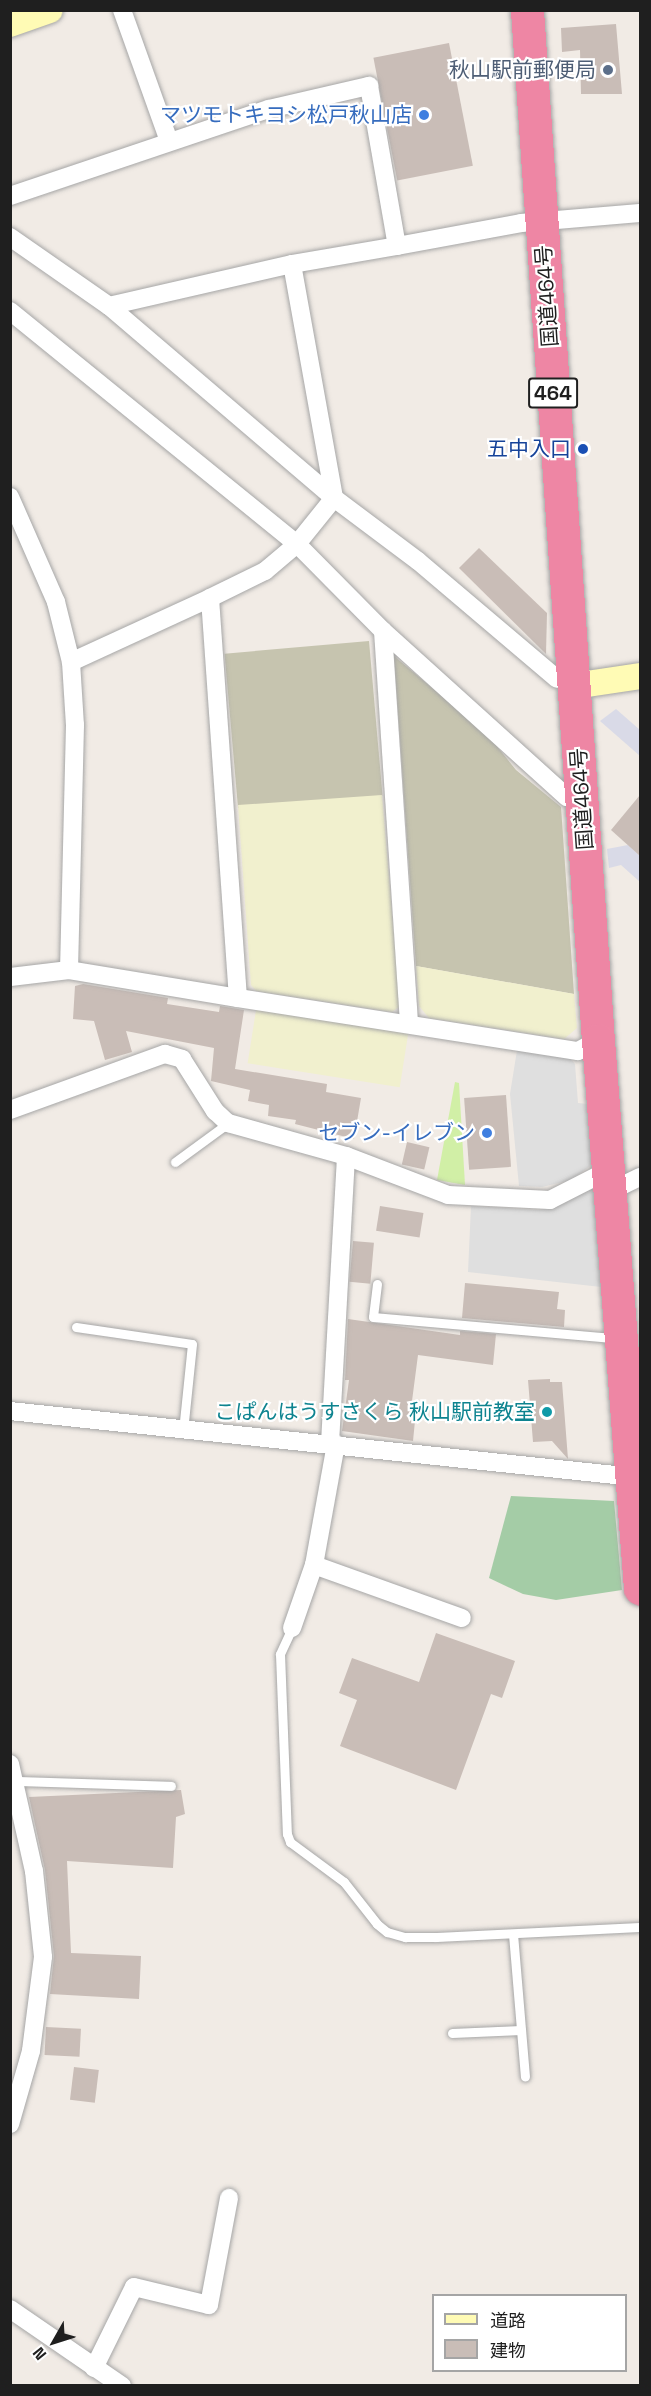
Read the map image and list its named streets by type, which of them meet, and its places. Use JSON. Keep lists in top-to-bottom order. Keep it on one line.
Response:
{"streets":{"highway":["国道464号","464"]},"places":["秋山駅前郵便局","マツモトキヨシ松戸秋山店","五中入口","セブン-イレブン","こぱんはうすさくら 秋山駅前教室"],"legend":["道路","建物"],"north":"bottom left"}
